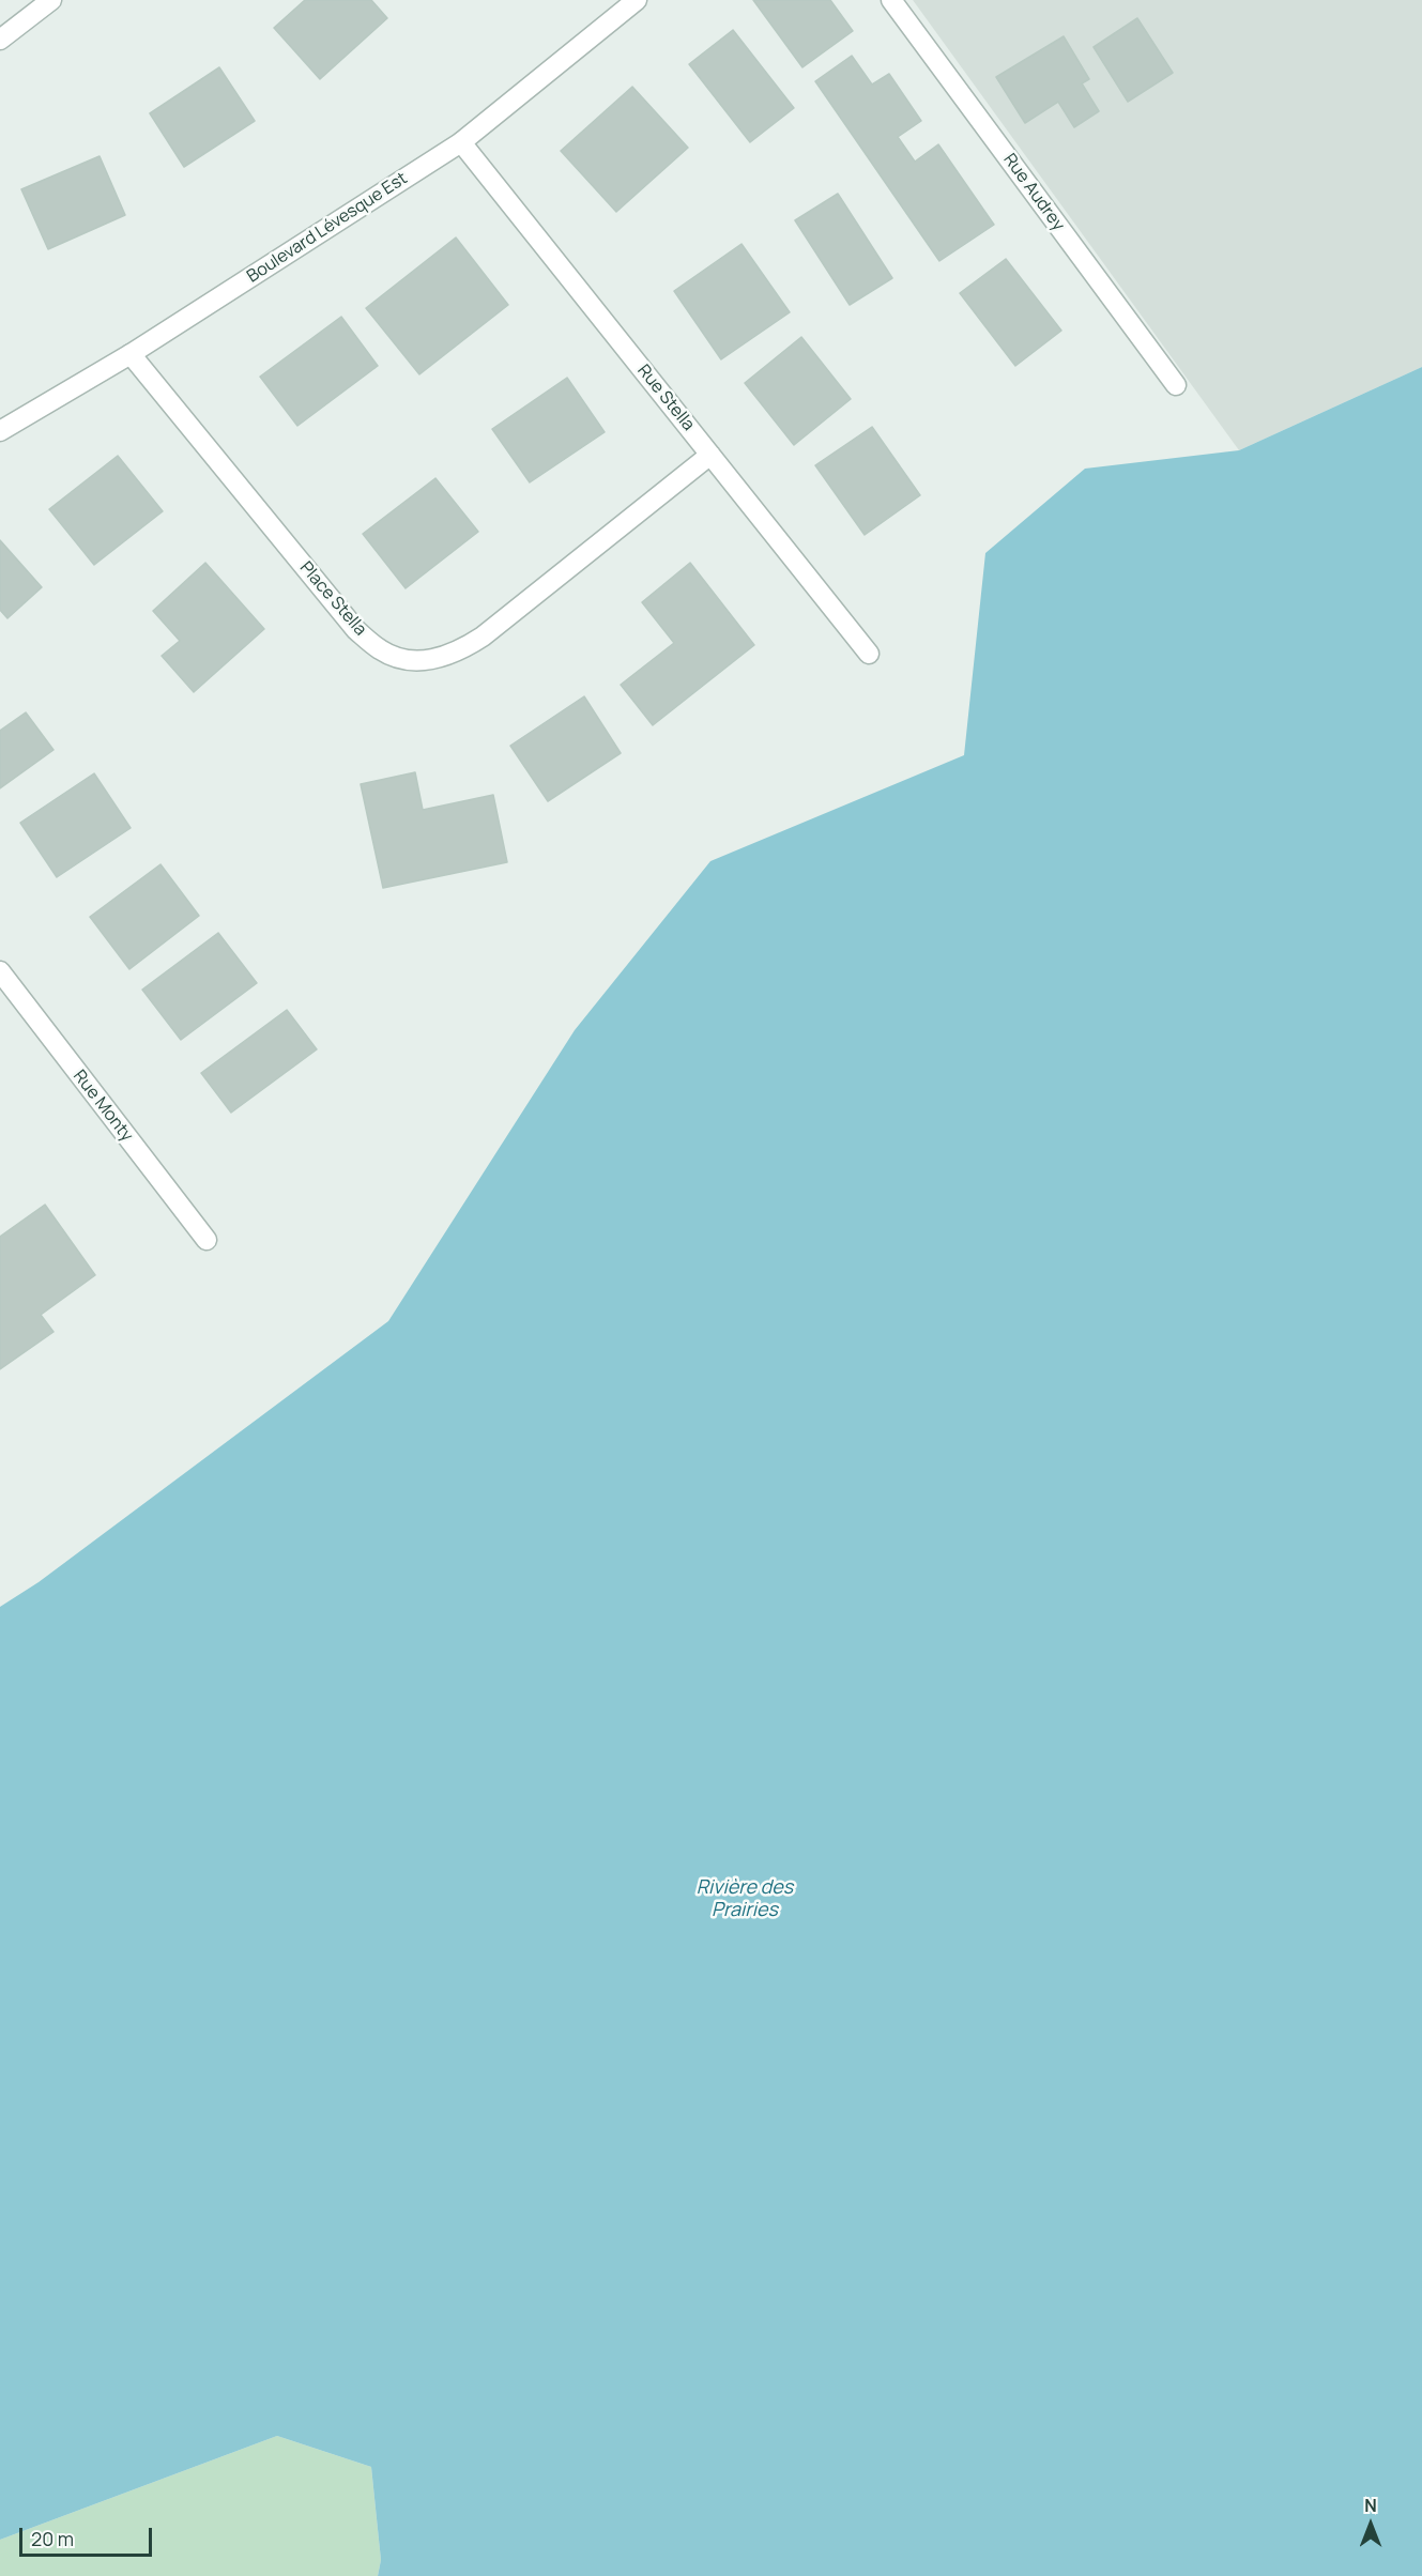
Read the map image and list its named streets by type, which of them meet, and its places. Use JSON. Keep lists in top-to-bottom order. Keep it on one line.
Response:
{"streets":{"street":["Rue Audrey","Boulevard Lévesque Est","Rue Stella","Place Stella","Rue Monty"]},"crossings":[["Boulevard Lévesque Est","Rue Stella"],["Boulevard Lévesque Est","Place Stella"],["Rue Stella","Place Stella"]],"water":["Rivière des Prairies"],"scale_bar":"20 m","north":"top"}
